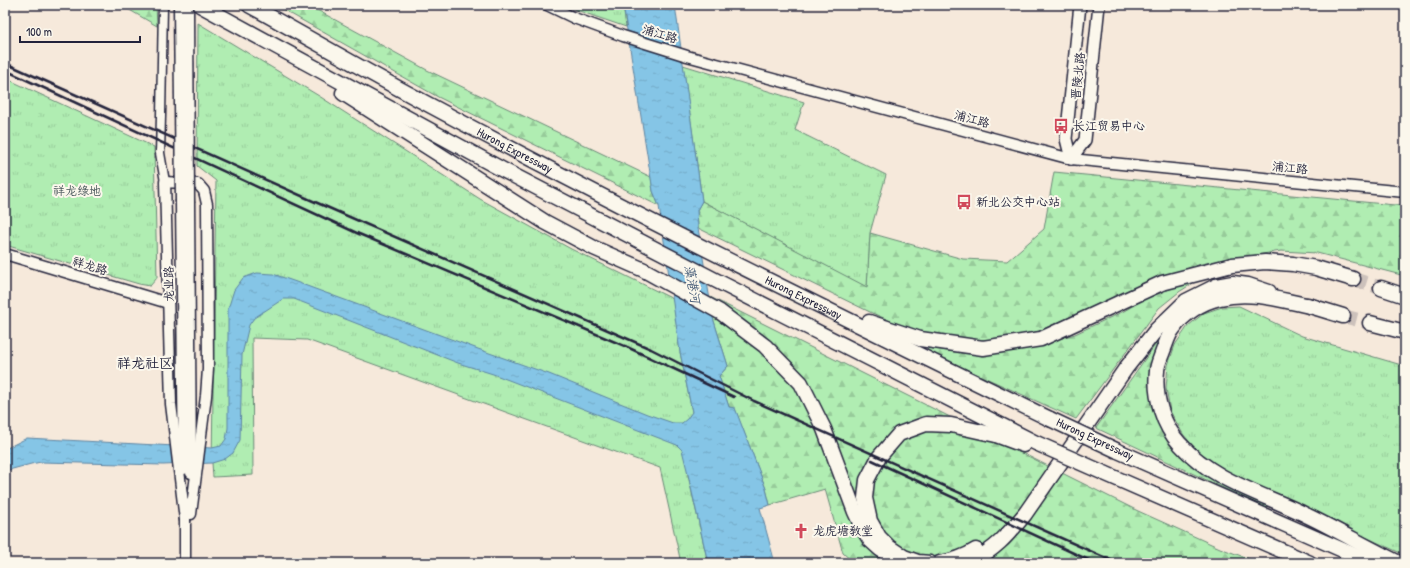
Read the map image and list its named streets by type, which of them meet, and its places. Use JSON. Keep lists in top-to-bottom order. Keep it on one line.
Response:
{"streets":{"highway":["Hurong Expressway"],"main road":["晋陵北路"],"street":["浦江路","祥龙路","龙业路"]},"crossings":[["浦江路","晋陵北路"]],"districts":["祥龙社区"],"water":["藻港河"],"parks":["祥龙绿地"],"places":{"bus stop":["长江贸易中心","新北公交中心站"],"church":["龙虎塘教堂"]},"scale_bar":"100 m"}
